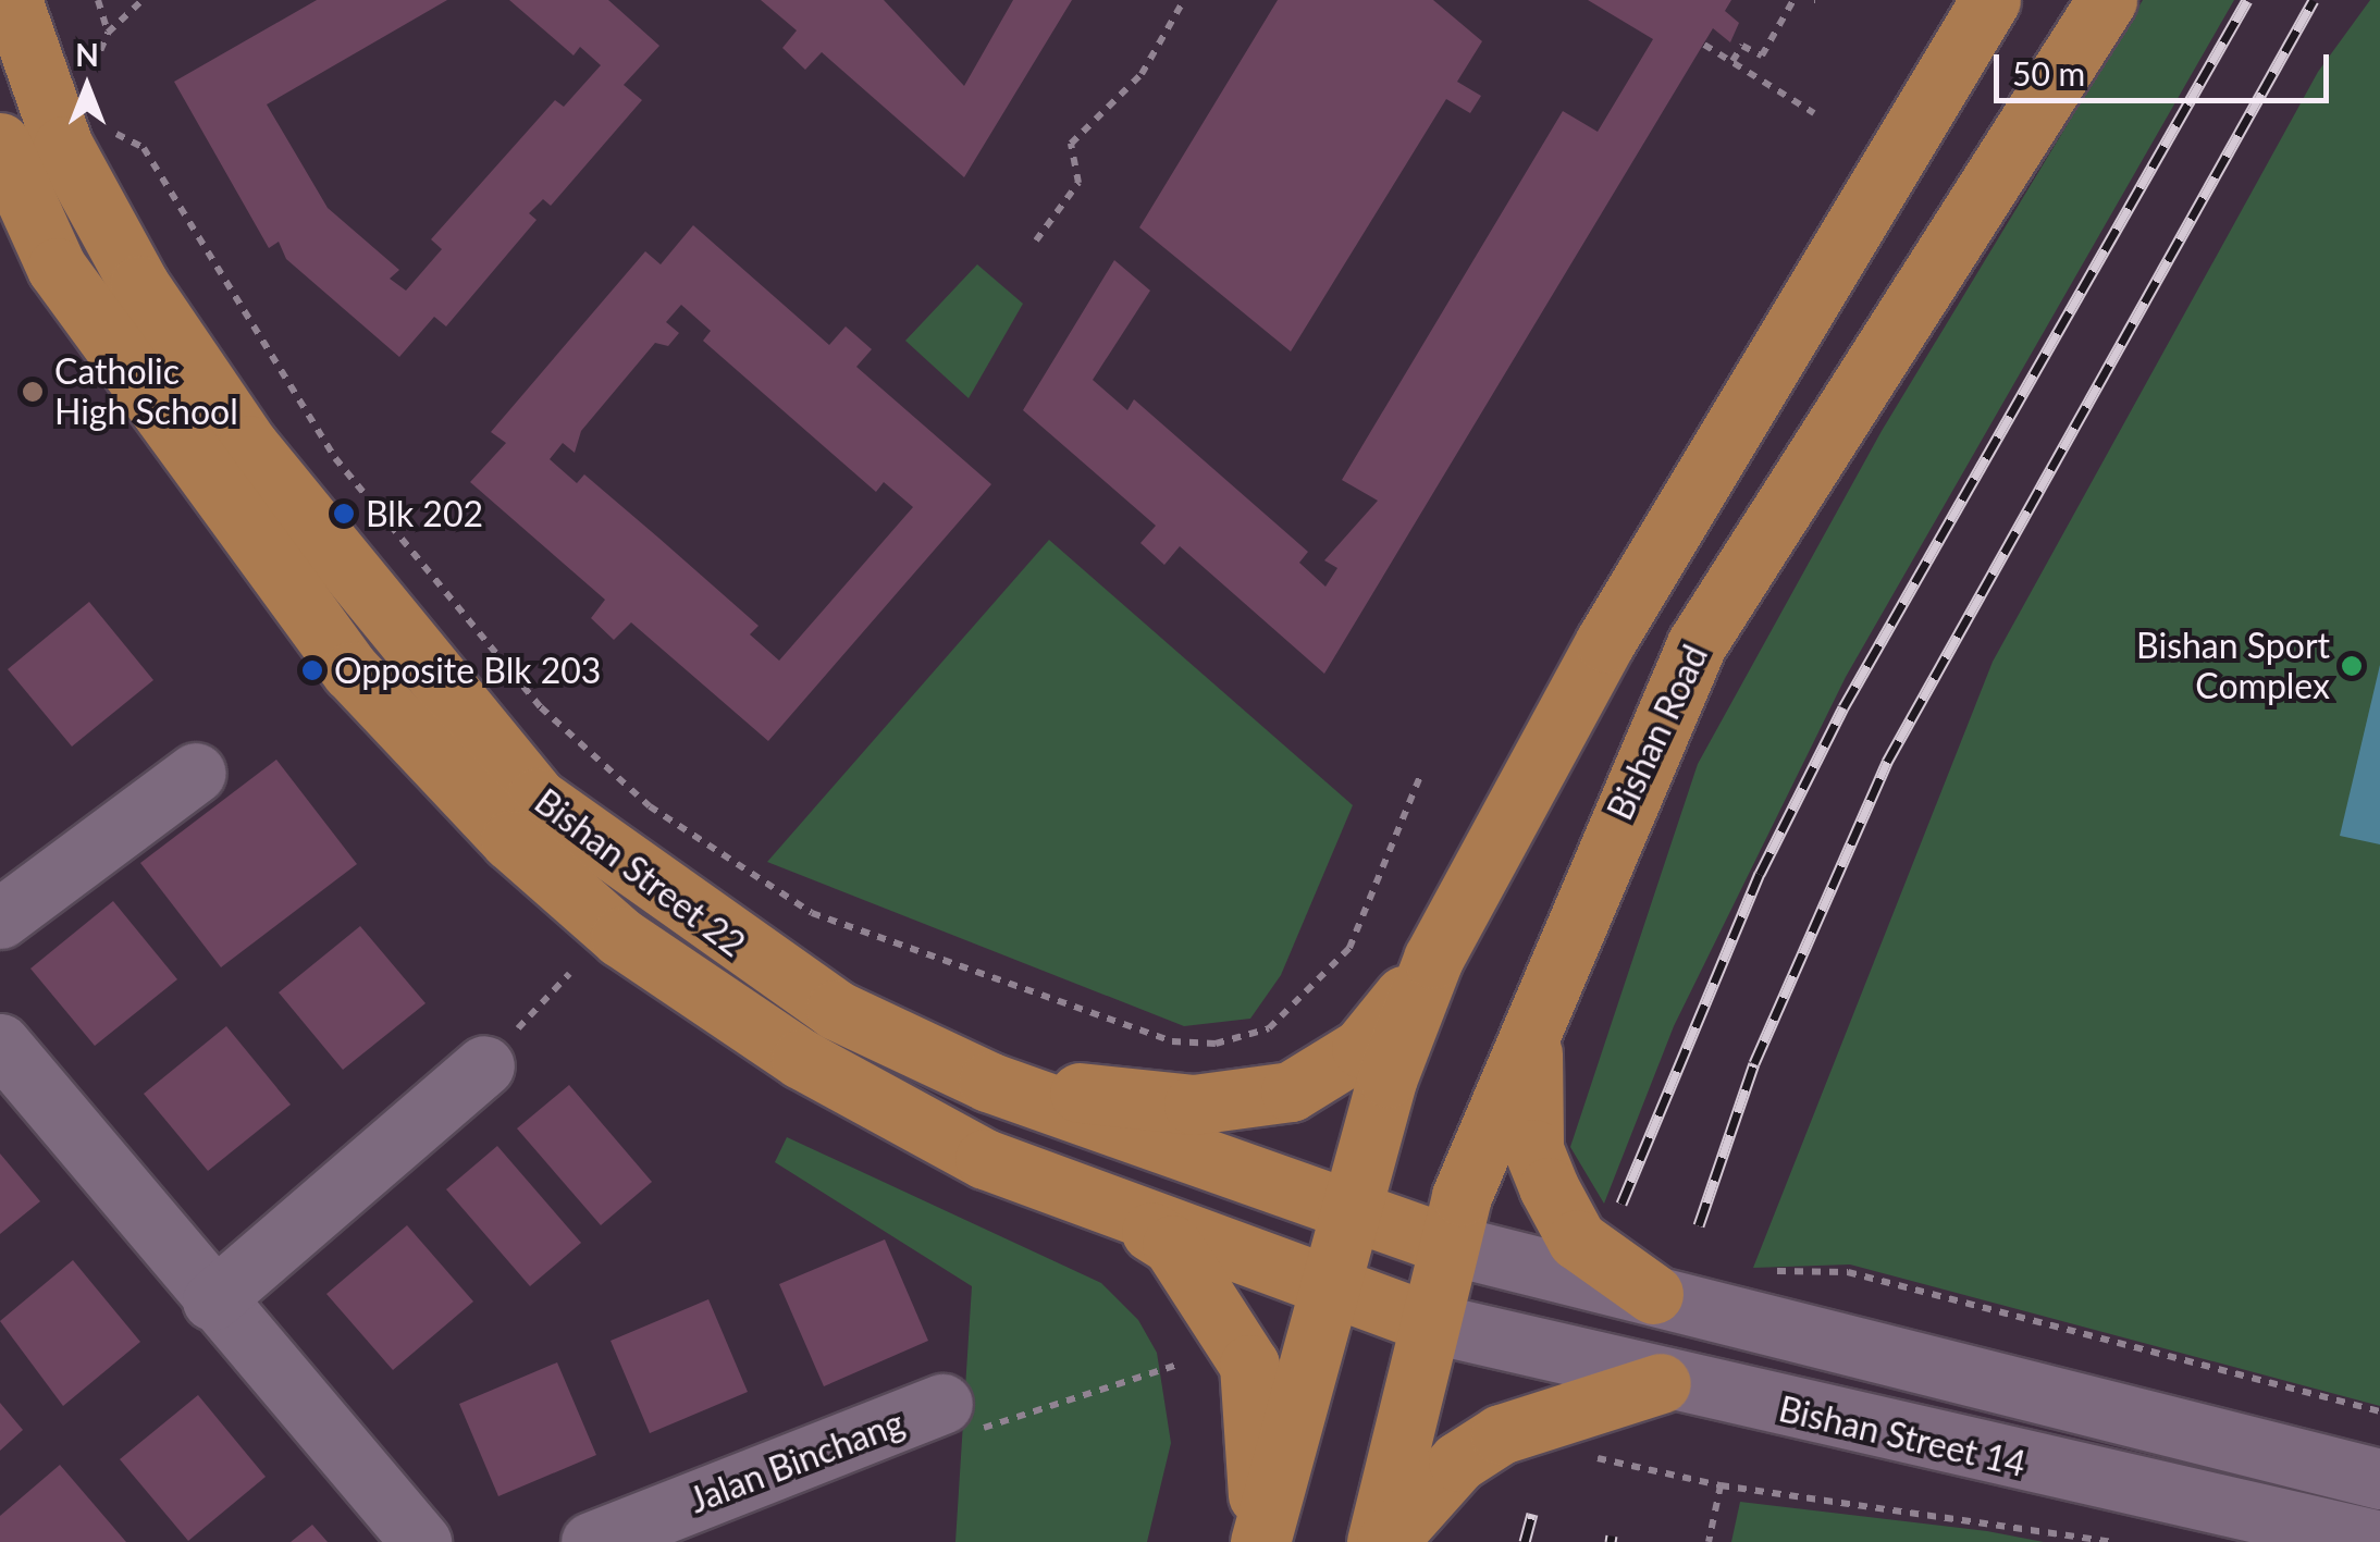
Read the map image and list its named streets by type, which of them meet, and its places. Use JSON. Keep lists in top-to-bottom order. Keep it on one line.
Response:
{"streets":{"main road":["Bishan Road","Bishan Street 22"],"street":["Bishan Street 14","Jalan Binchang"]},"crossings":[["Bishan Road","Bishan Street 22"],["Bishan Road","Bishan Street 14"],["Bishan Street 22","Bishan Street 14"]],"places":["Catholic High School","Blk 202","Bishan Sport Complex","Opposite Blk 203"],"scale_bar":"50 m","north":"top"}
